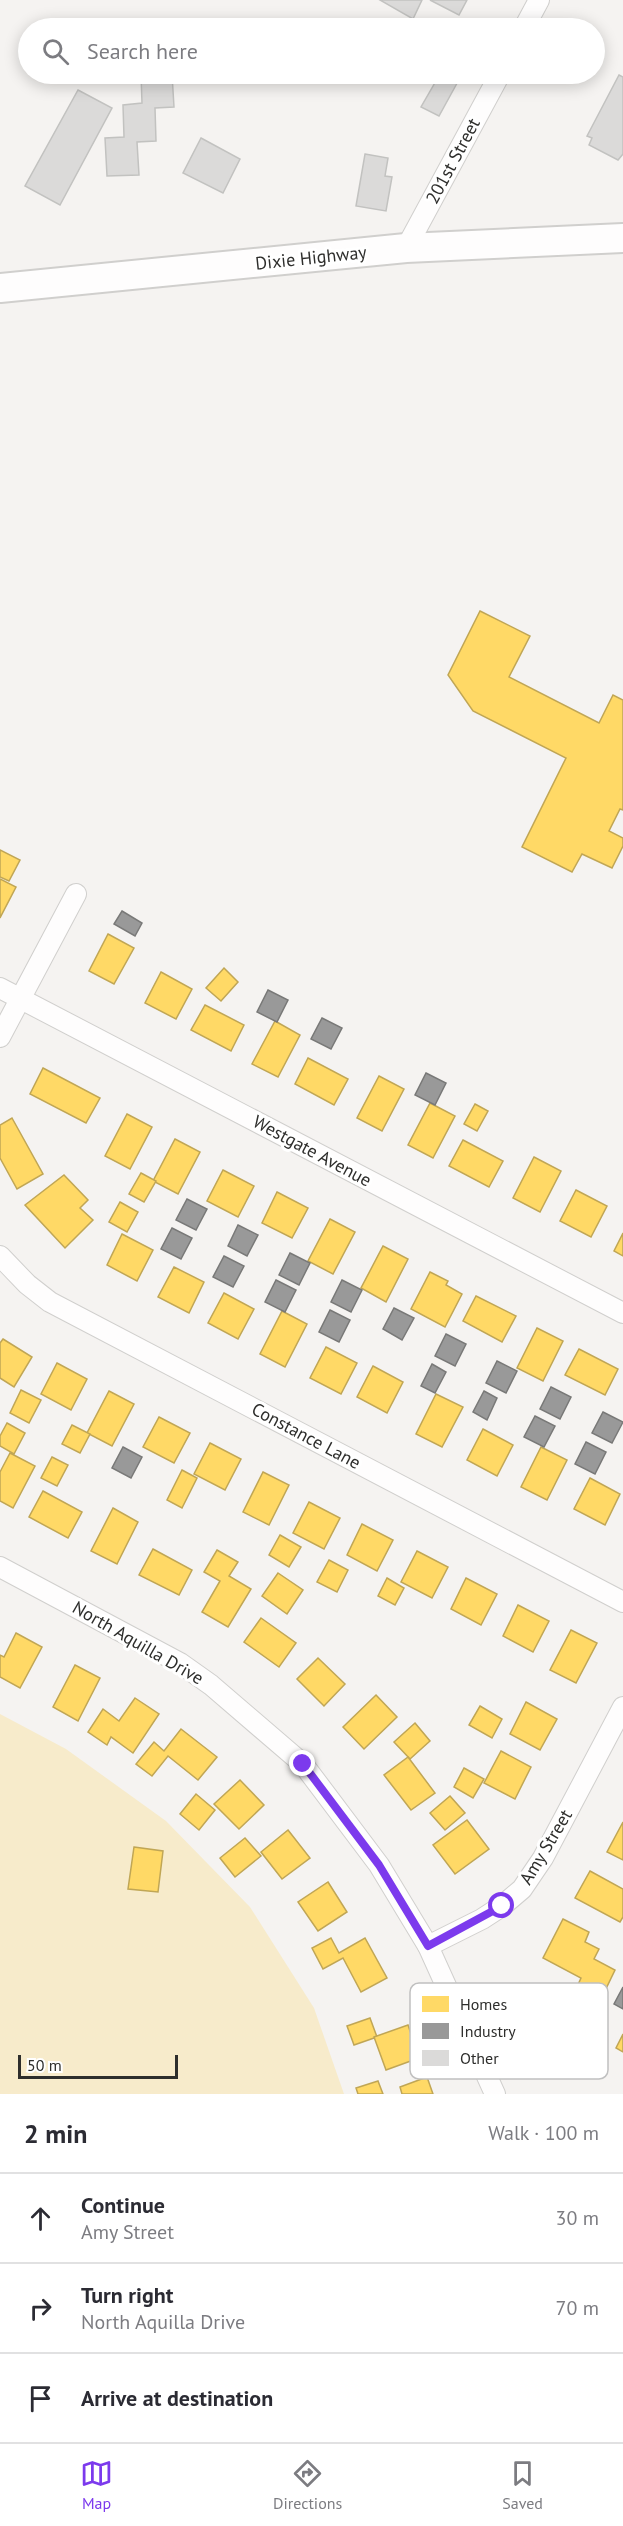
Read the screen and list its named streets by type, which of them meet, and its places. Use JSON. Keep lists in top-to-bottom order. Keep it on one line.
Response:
{"streets":{"main road":["Dixie Highway"],"street":["201st Street","Westgate Avenue","Constance Lane","North Aquilla Drive","Amy Street"]},"crossings":[["201st Street","Dixie Highway"],["North Aquilla Drive","Amy Street"]],"legend":["Homes","Industry","Other"],"scale_bar":"50 m","page":{"search":"Search here","scale":"50 m","heading":["2 min","Walk · 100 m"],"list":[["Continue","Amy Street","30 m"],["Turn right","North Aquilla Drive","70 m"],"Arrive at destination"],"nav":["Map","Directions","Saved"]}}
